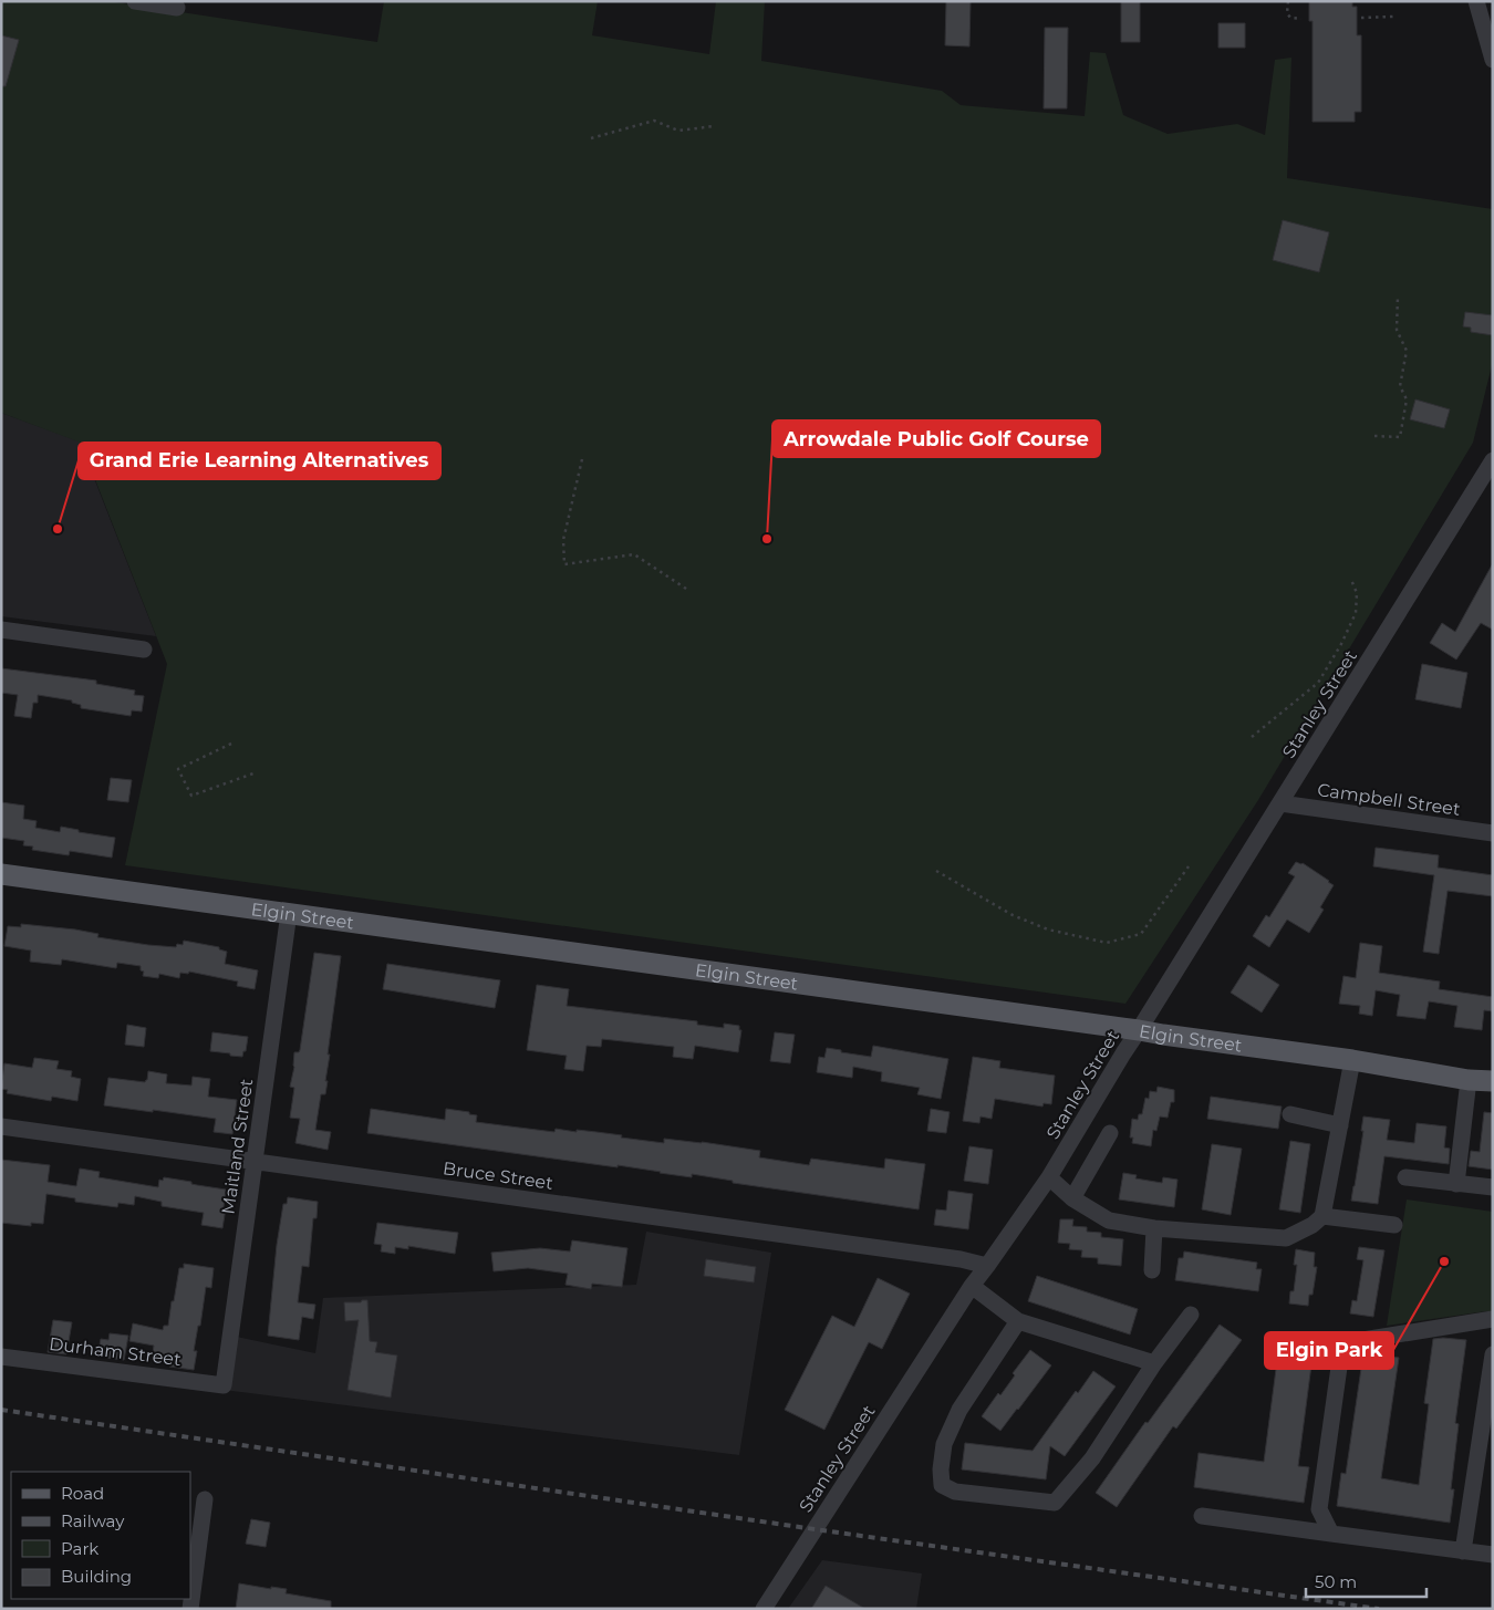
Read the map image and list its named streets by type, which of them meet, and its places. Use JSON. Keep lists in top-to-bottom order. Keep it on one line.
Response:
{"streets":{"main road":["Elgin Street"],"street":["Stanley Street","Campbell Street","Maitland Street","Bruce Street","Durham Street"]},"crossings":[["Stanley Street","Campbell Street"],["Stanley Street","Elgin Street"],["Stanley Street","Bruce Street"],["Elgin Street","Maitland Street"],["Maitland Street","Bruce Street"],["Maitland Street","Durham Street"]],"places":["Grand Erie Learning Alternatives","Arrowdale Public Golf Course","Elgin Park"],"legend":["Road","Railway","Park","Building"],"scale_bar":"50 m"}
